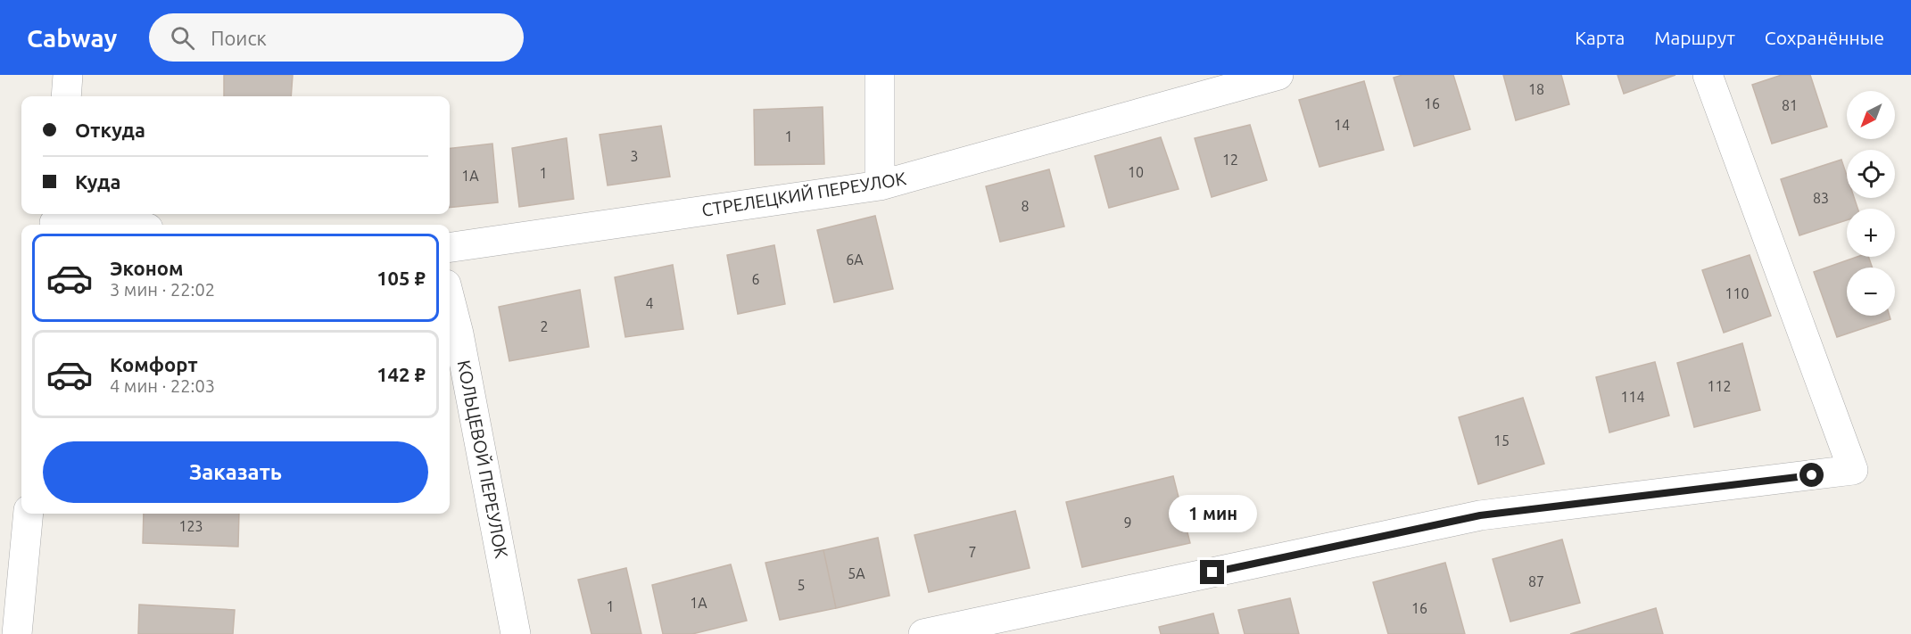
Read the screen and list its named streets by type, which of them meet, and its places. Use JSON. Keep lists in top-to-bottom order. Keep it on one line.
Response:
{"streets":{"street":["СТРЕЛЕЦКИЙ ПЕРЕУЛОК","КОЛЬЦЕВОЙ ПЕРЕУЛОК"]},"house_numbers":["18","16","81","14","1","3","12","10","1","1А","83","8","6А","6","110","4","2","112","114","15","9","123","7","5А","87","5","1А","1","16"],"north":"bottom left","page":{"header":"Cabway","search":"Поиск","nav":["Карта","Маршрут","Сохранённые"],"map_buttons":["+","−"],"banner":["Откуда","Куда"],"list":[{"name":"Эконом","note":"3 мин · 22:02","value":"105 ₽"},{"name":"Комфорт","note":"4 мин · 22:03","value":"142 ₽"}],"buttons":"Заказать","bubble":"1 мин"}}
